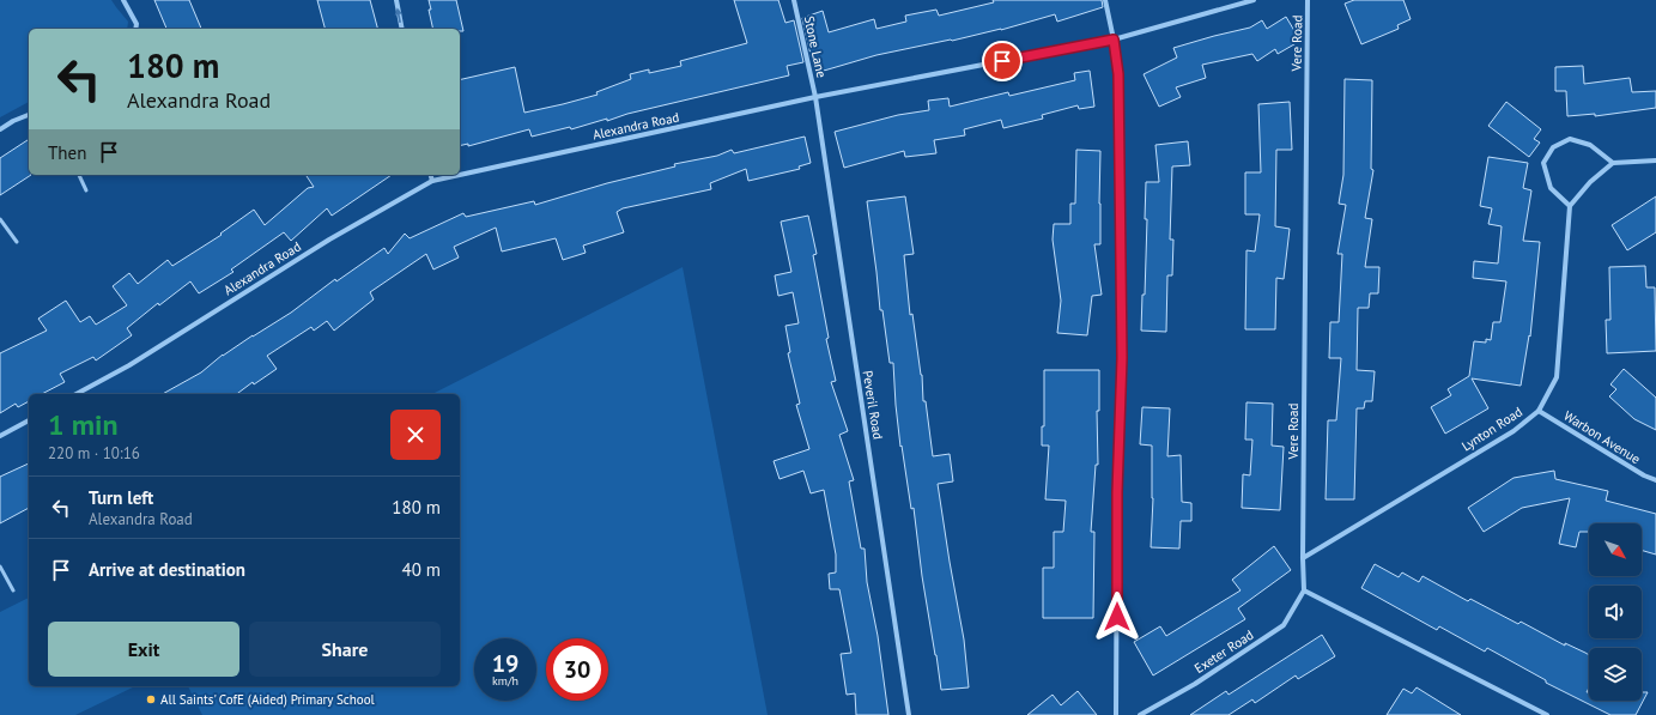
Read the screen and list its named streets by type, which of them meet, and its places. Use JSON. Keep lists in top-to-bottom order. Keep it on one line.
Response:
{"streets":{"street":["Vere Road","Stone Lane","Alexandra Road","Peveril Road","Lynton Road","Warbon Avenue","Exeter Road"]},"crossings":[["Vere Road","Lynton Road"],["Vere Road","Exeter Road"],["Stone Lane","Alexandra Road"],["Stone Lane","Peveril Road"],["Alexandra Road","Peveril Road"],["Lynton Road","Warbon Avenue"]],"places":["All Saints' CofE (Aided) Primary School"],"north":"bottom right","page":{"turn":["180 m","Alexandra Road"],"then":"Then","heading":["1 min","220 m · 10:16"],"list":[{"name":"Turn left","note":"Alexandra Road","value":"180 m"},{"name":"Arrive at destination","value":"40 m"}],"buttons":["Exit","Share"],"speed":"19 km/h","limit":"30"}}
